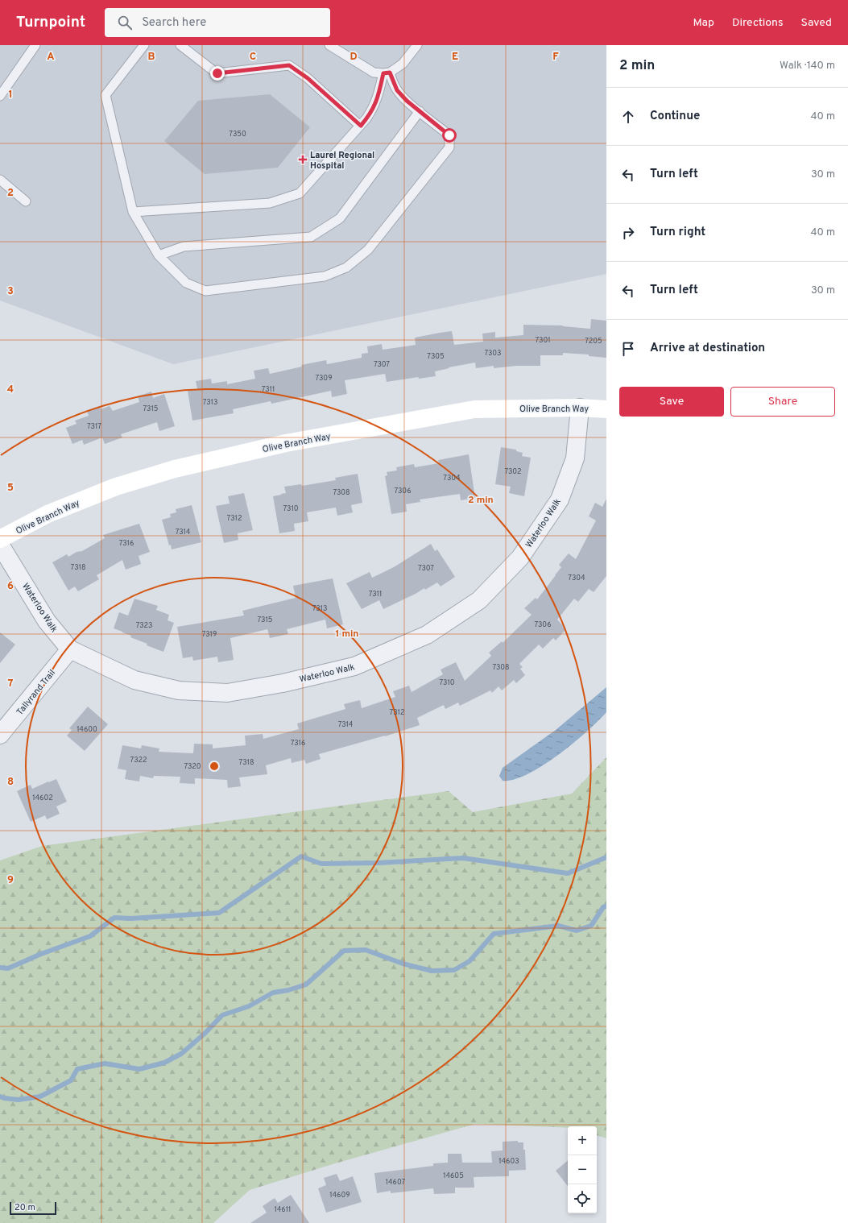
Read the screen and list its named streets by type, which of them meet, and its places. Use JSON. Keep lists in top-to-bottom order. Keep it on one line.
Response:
{"streets":{"street":["Olive Branch Way","Waterloo Walk","Tallyrand Trail"]},"crossings":[["Olive Branch Way","Waterloo Walk"],["Waterloo Walk","Tallyrand Trail"]],"places":{"health":["Laurel Regional Hospital"]},"house_numbers":["7350","7301","7205","7303","7305","7307","7309","7311","7313","7315","7317","7302","7304","7306","7308","7310","7312","7314","7316","7318","7307","7304","7311","7313","7315","7306","7323","7319","7308","7310","7312","7314","14600","7316","7322","7318","7320","14602","14603","14605","14607","14609","14611"],"scale_bar":"20 m","page":{"header":"Turnpoint","search":"Search here","nav":["Map","Directions","Saved"],"heading":["2 min","Walk · 140 m"],"list":[["Continue","40 m"],["Turn left","30 m"],["Turn right","40 m"],["Turn left","30 m"],"Arrive at destination"],"buttons":["Save","Share"],"map_buttons":["+","−"],"scale":"20 m"},"grid":{"columns":["A","B","C","D","E","F"],"rows":["1","2","3","4","5","6","7","8","9"]},"rings":["2 min","1 min"]}
